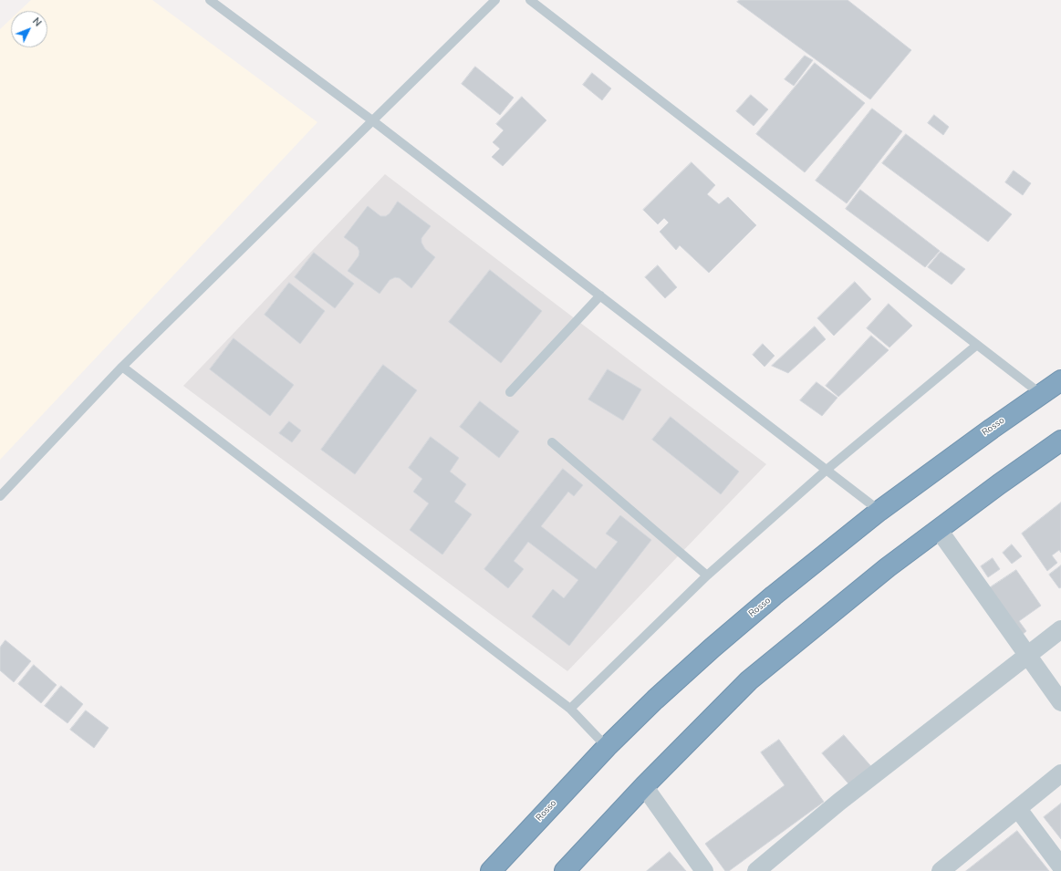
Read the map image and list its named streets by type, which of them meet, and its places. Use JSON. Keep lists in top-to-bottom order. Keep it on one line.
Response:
{"streets":{"highway":["Rosso"]},"north":"top right"}
